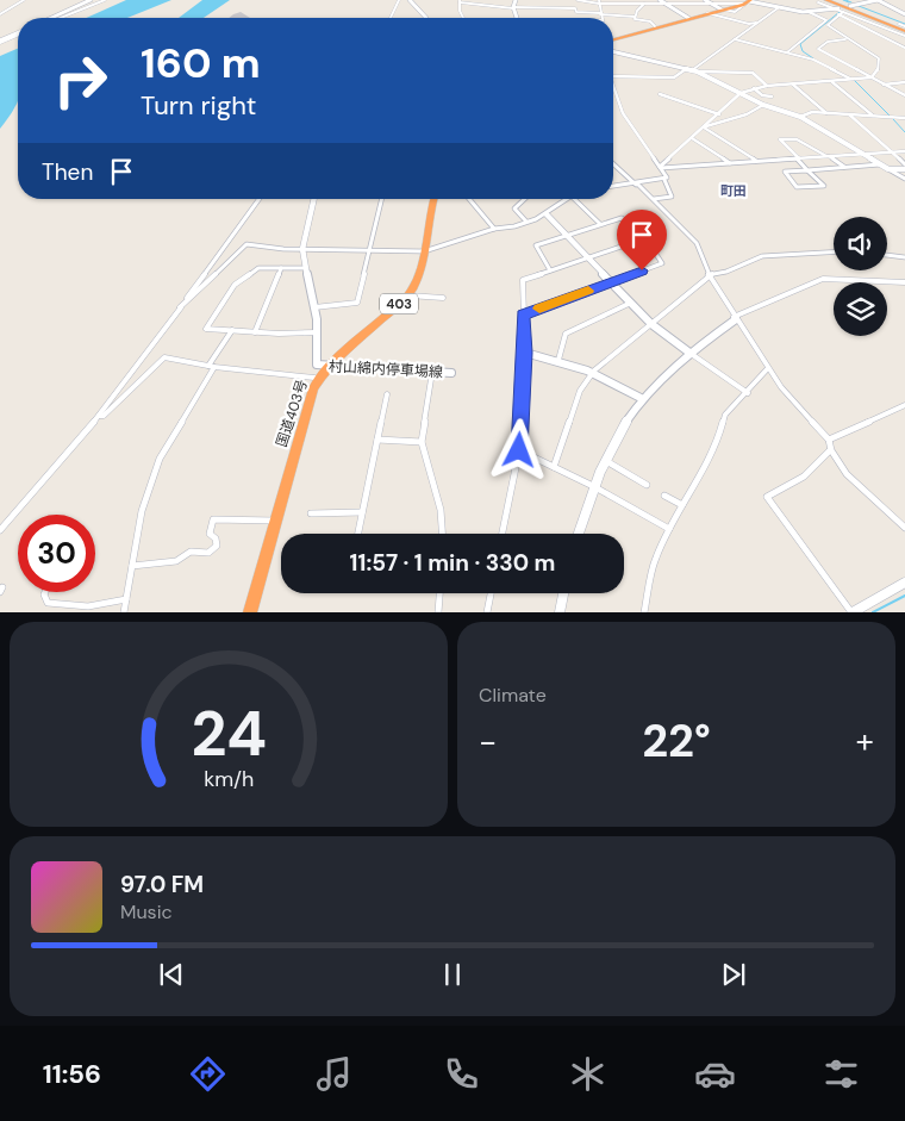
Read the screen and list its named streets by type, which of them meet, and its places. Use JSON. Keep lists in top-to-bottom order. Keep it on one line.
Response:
{"streets":{"highway":["403","国道403号"],"street":["村山綿内停車場線"]},"crossings":[["村山綿内停車場線","国道403号"]],"districts":["町田"],"page":{"turn":["160 m","Turn right"],"then":"Then","limit":"30","trip":"11:57 · 1 min · 330 m","tile":"Climate","heat":["−","22°","+"],"song":["97.0 FM","Music"],"tabs":"11:56","gauge":["24","km/h"]}}
